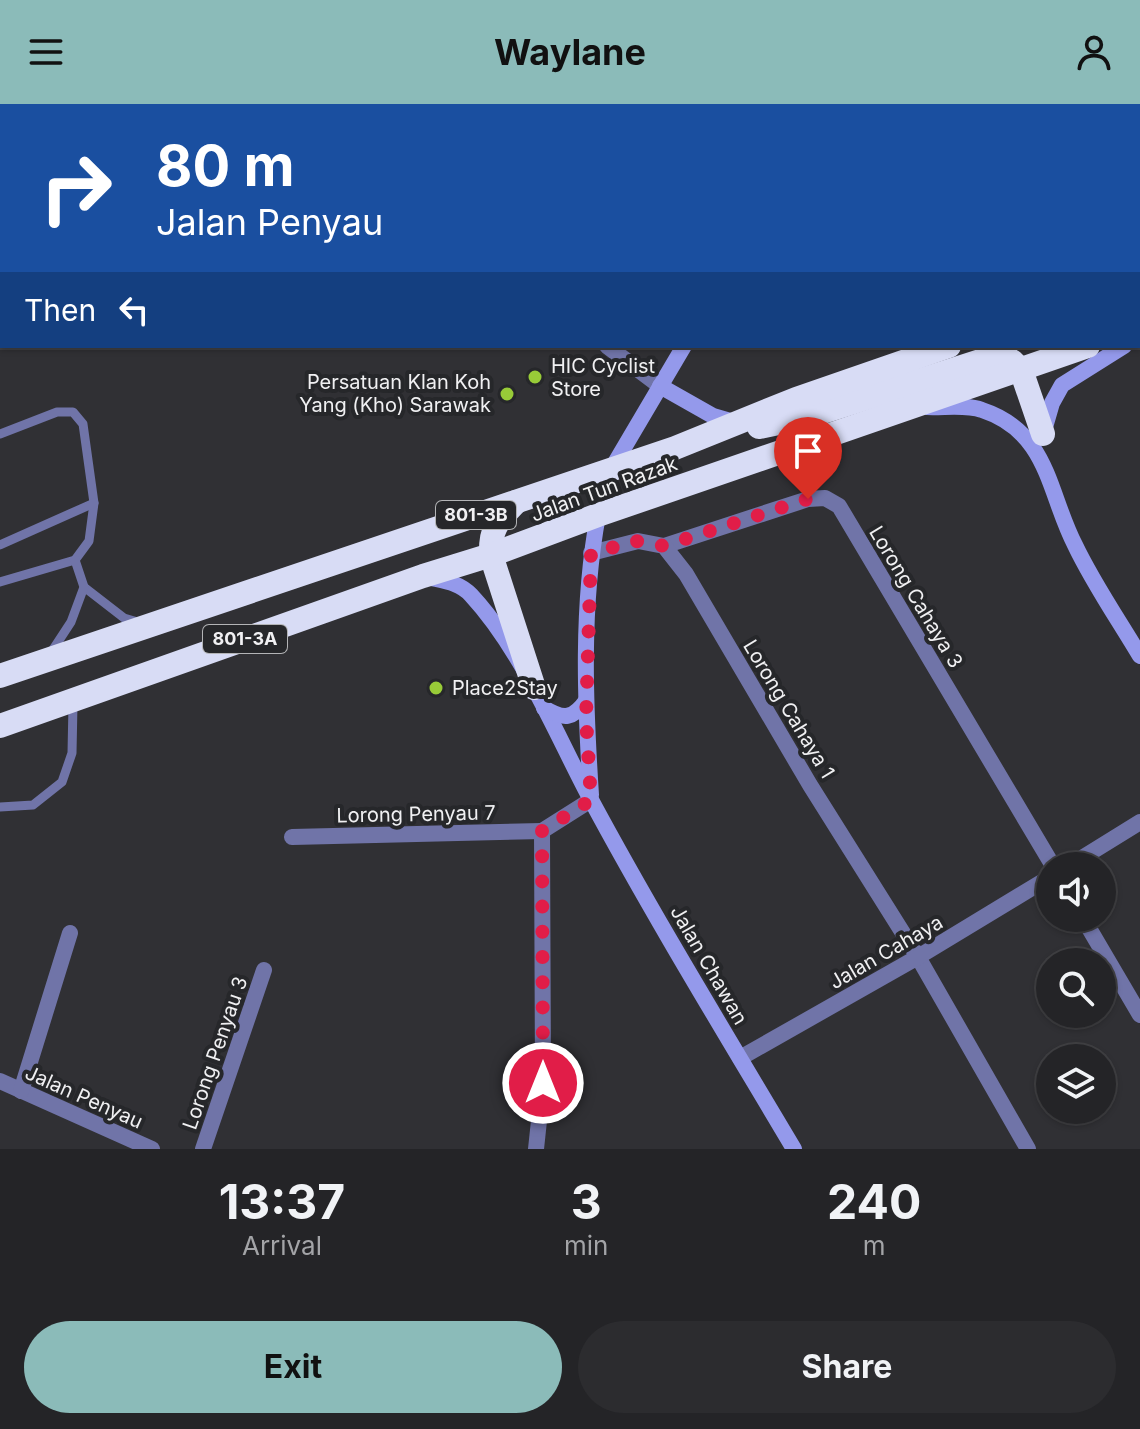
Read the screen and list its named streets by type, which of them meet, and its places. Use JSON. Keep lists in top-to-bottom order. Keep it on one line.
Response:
{"streets":{"highway":["Jalan Tun Razak","801-3B","801-3A"],"street":["Lorong Cahaya 3","Lorong Cahaya 1","Lorong Penyau 7","Jalan Cahaya","Jalan Chawan","Lorong Penyau 3","Jalan Penyau"]},"crossings":[["Lorong Cahaya 3","Lorong Cahaya 1"],["Lorong Cahaya 1","Jalan Cahaya"],["Jalan Cahaya","Jalan Chawan"]],"places":["HIC Cyclist Store","Persatuan Klan Koh Yang (Kho) Sarawak","Place2Stay"],"page":{"header":"Waylane","turn":["80 m","Jalan Penyau"],"then":"Then","eta":["13:37","Arrival","3","min","240","m"],"buttons":["Exit","Share"]}}
